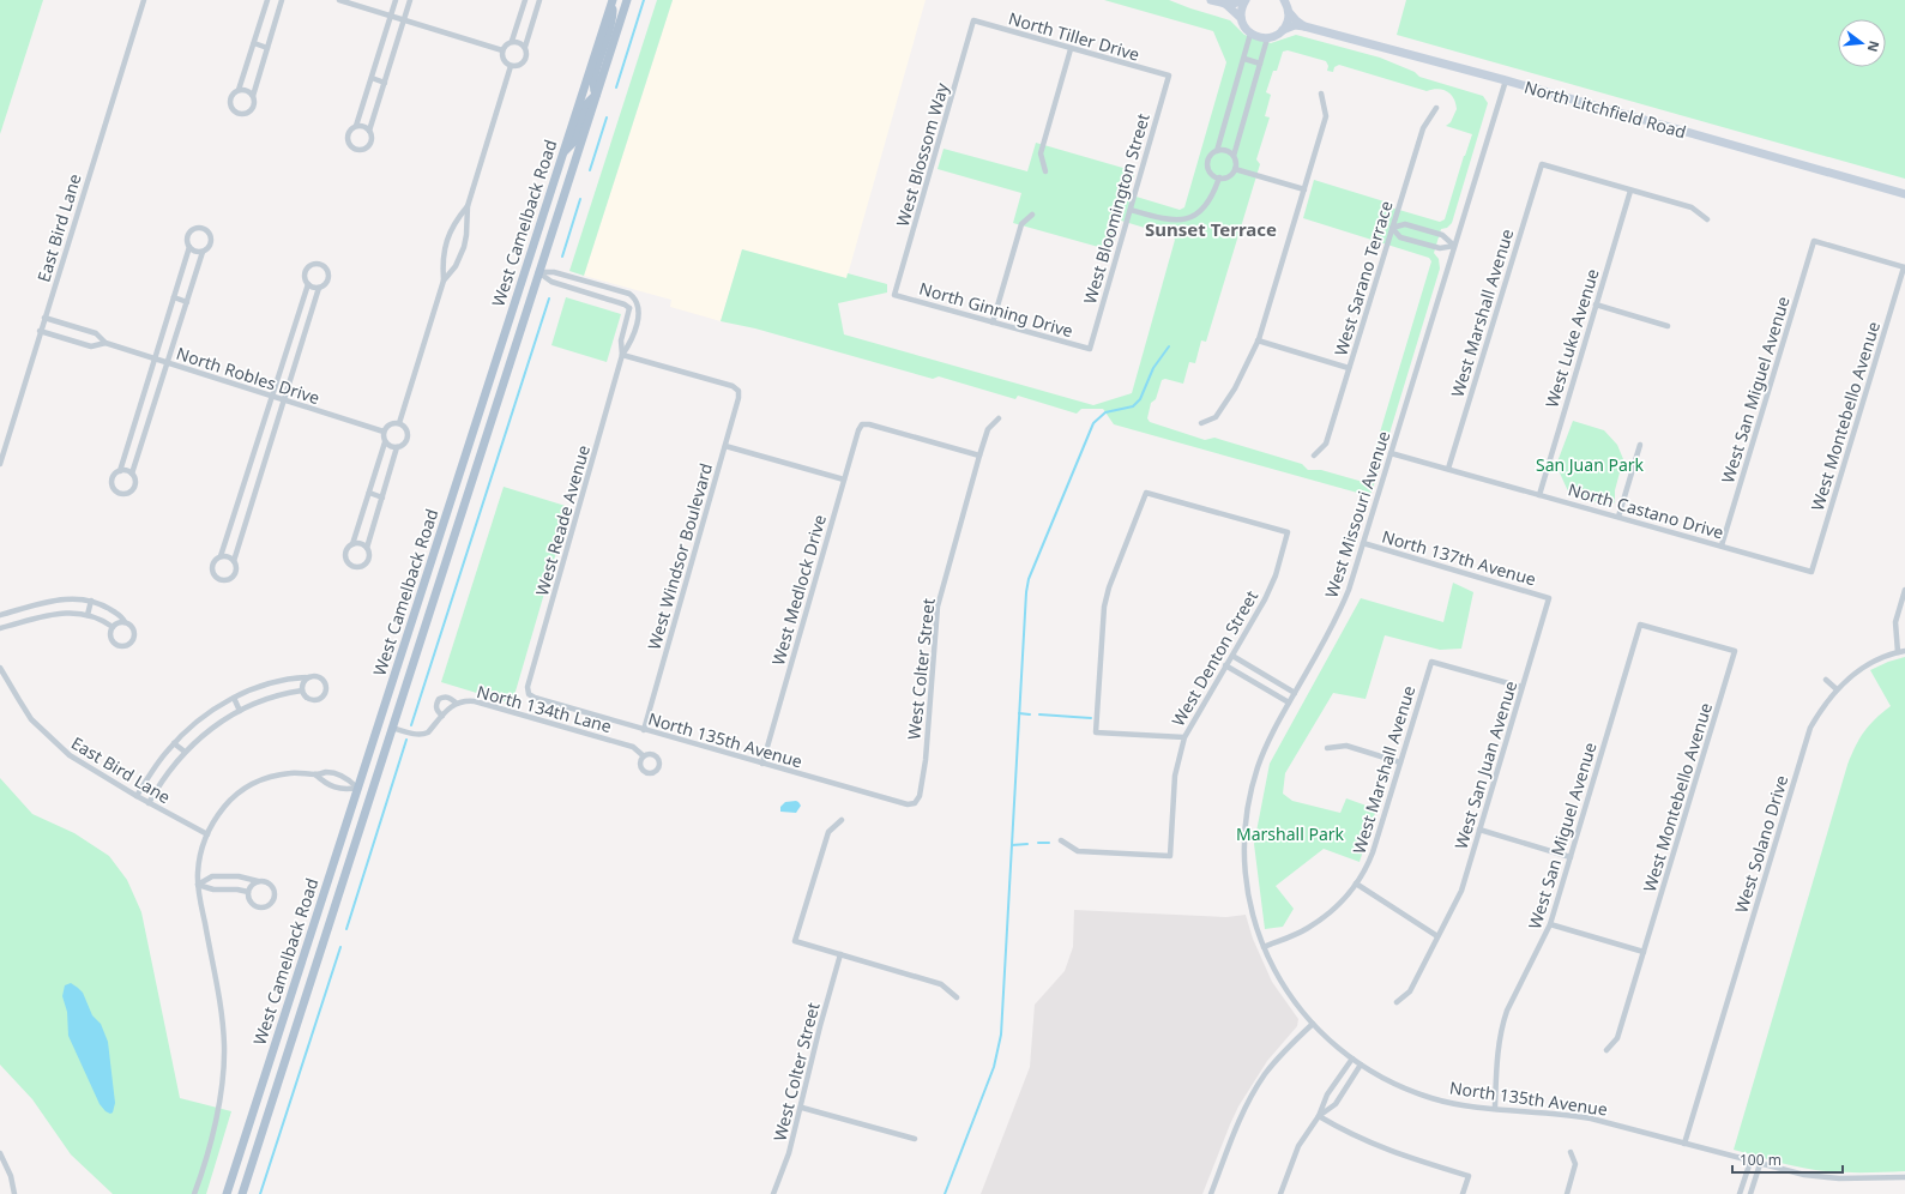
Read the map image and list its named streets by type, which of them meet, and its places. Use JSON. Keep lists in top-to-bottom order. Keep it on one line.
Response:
{"streets":{"main road":["North Litchfield Road","West Camelback Road"],"street":["North Tiller Drive","West Blossom Way","West Bloomington Street","East Bird Lane","West Sarano Terrace","North Ginning Drive","West Marshall Avenue","West Luke Avenue","North Robles Drive","West San Miguel Avenue","West Montebello Avenue","North Castano Drive","West Missouri Avenue","West Reade Avenue","West Windsor Boulevard","North 137th Avenue","West Medlock Drive","West Denton Street","West Colter Street","North 134th Lane","North 135th Avenue","West San Juan Avenue","West Solano Drive"]},"crossings":[["North Tiller Drive","West Blossom Way"],["North Tiller Drive","West Bloomington Street"],["North Litchfield Road","West Missouri Avenue"],["West Blossom Way","North Ginning Drive"],["West Bloomington Street","North Ginning Drive"],["West Camelback Road","North 134th Lane"],["East Bird Lane","North Robles Drive"],["West Marshall Avenue","West Luke Avenue"],["West Marshall Avenue","North Castano Drive"],["West Marshall Avenue","West Missouri Avenue"],["West Marshall Avenue","North 135th Avenue"],["West Marshall Avenue","West San Juan Avenue"],["West Luke Avenue","North Castano Drive"],["West San Miguel Avenue","West Montebello Avenue"],["West San Miguel Avenue","North Castano Drive"],["West San Miguel Avenue","North 135th Avenue"],["West Montebello Avenue","North Castano Drive"],["North Castano Drive","West Missouri Avenue"],["West Missouri Avenue","North 137th Avenue"],["West Missouri Avenue","North 135th Avenue"],["West Reade Avenue","West Windsor Boulevard"],["West Reade Avenue","North 135th Avenue"],["West Windsor Boulevard","North 135th Avenue"],["North 137th Avenue","West San Juan Avenue"],["West Medlock Drive","West Colter Street"],["West Medlock Drive","North 135th Avenue"],["West Colter Street","North 135th Avenue"],["North 135th Avenue","West Solano Drive"]],"districts":["Sunset Terrace"],"parks":["San Juan Park","Marshall Park"],"scale_bar":"100 m","north":"right"}
